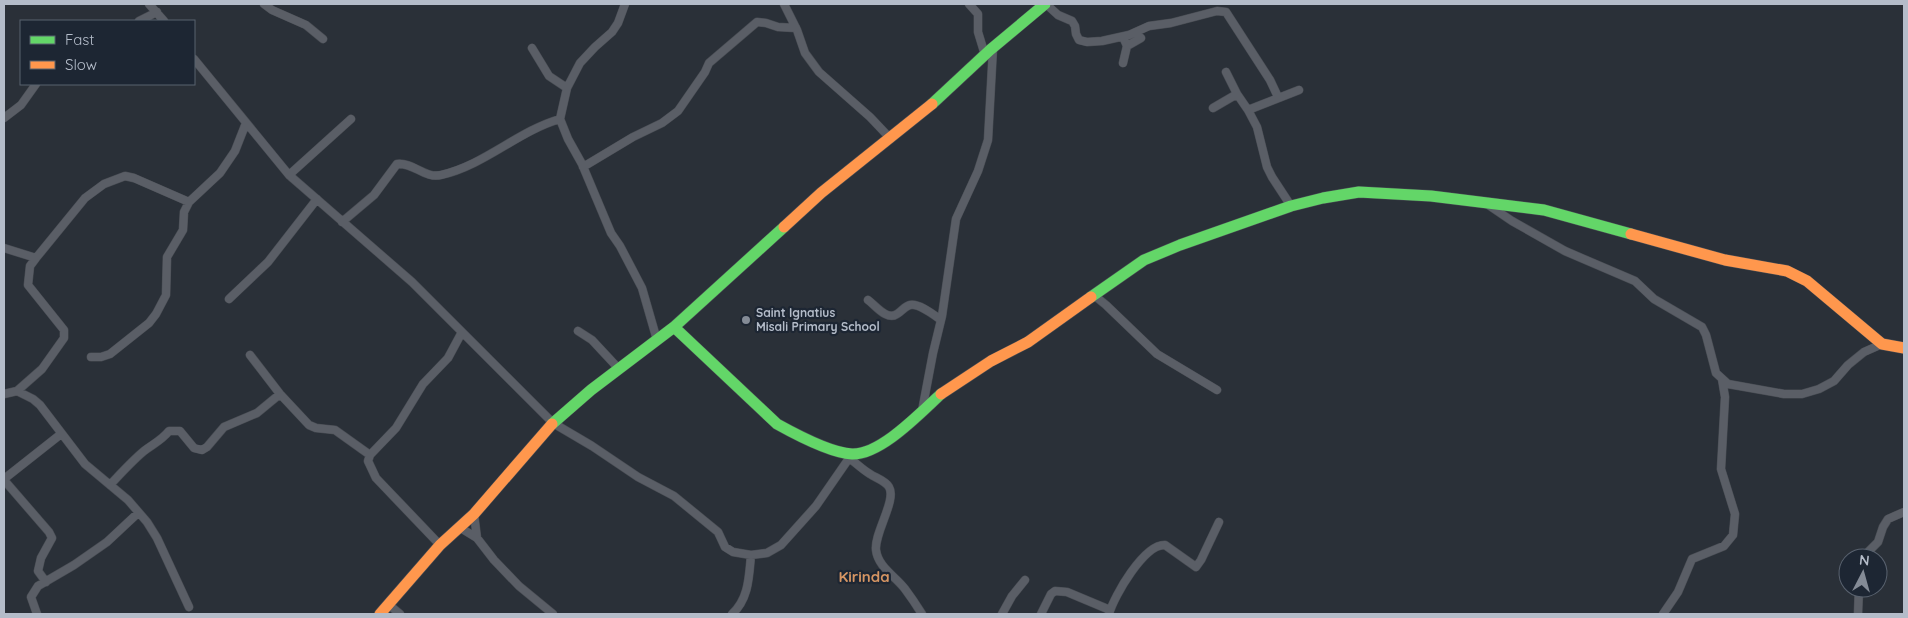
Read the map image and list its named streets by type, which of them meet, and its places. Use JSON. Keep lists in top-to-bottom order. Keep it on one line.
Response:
{"districts":["Kirinda"],"places":["Saint Ignatius Misali Primary School"],"legend":["Fast","Slow"],"north":"top"}
